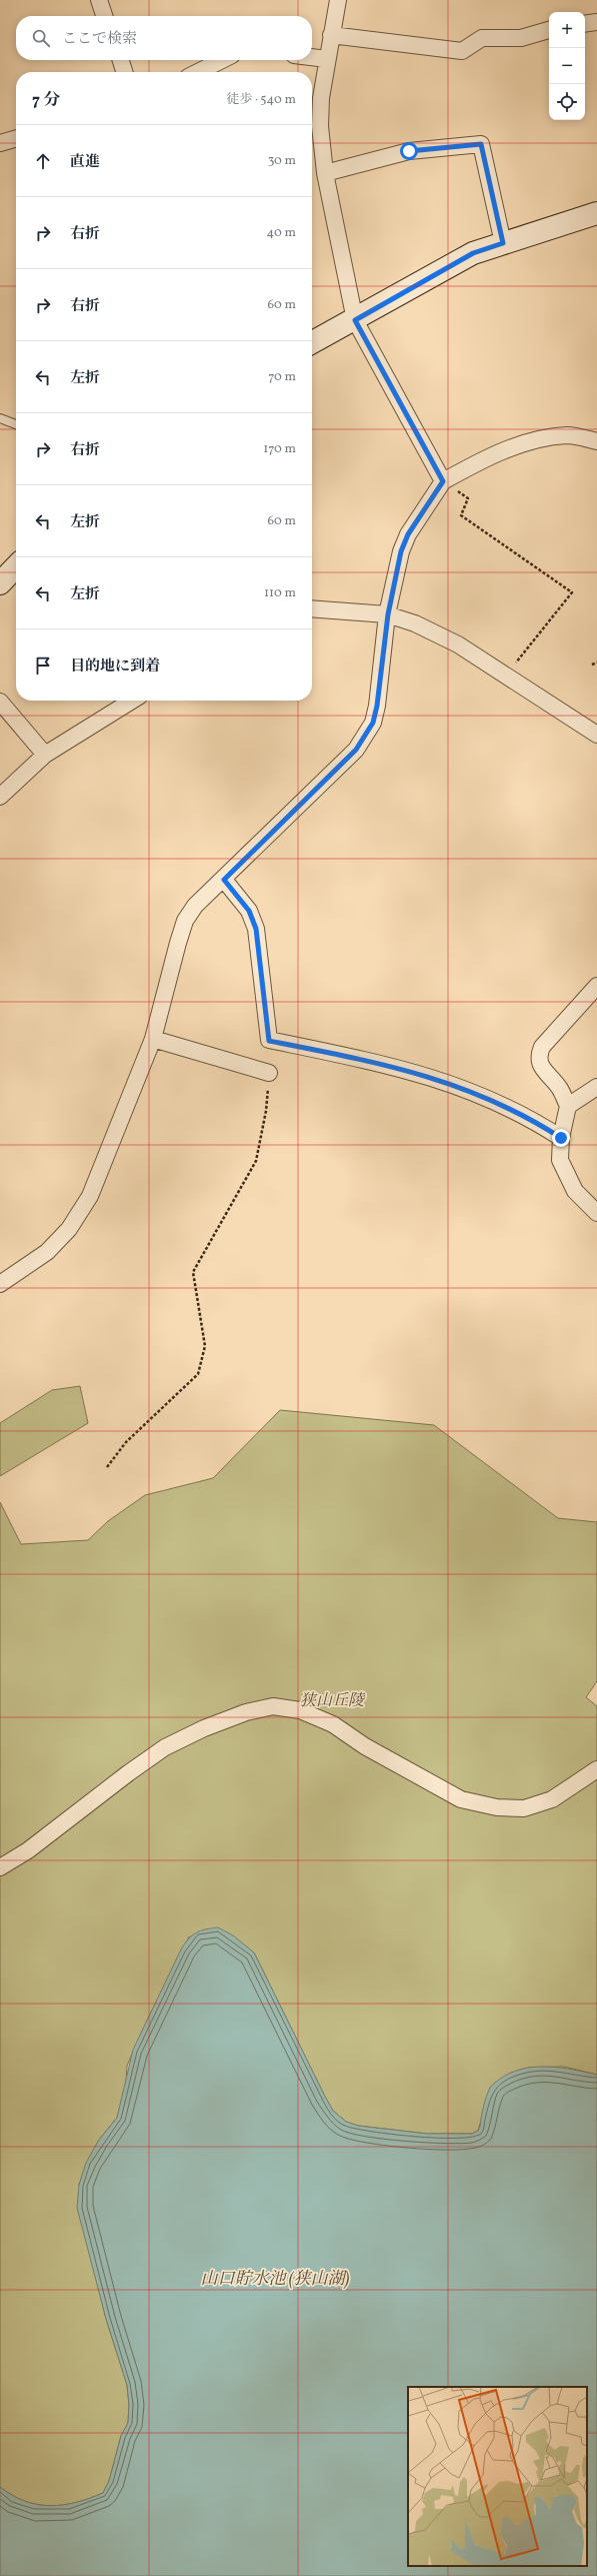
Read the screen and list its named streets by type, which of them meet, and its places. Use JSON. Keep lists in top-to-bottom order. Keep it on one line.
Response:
{"water":["山口貯水池 (狭山湖)"],"parks":["狭山丘陵"],"page":{"map_buttons":["+","−"],"search":"ここで検索","heading":["7 分","徒歩 · 540 m"],"list":[["直進","30 m"],["右折","40 m"],["右折","60 m"],["左折","70 m"],["右折","170 m"],["左折","60 m"],["左折","110 m"],"目的地に到着"]}}
